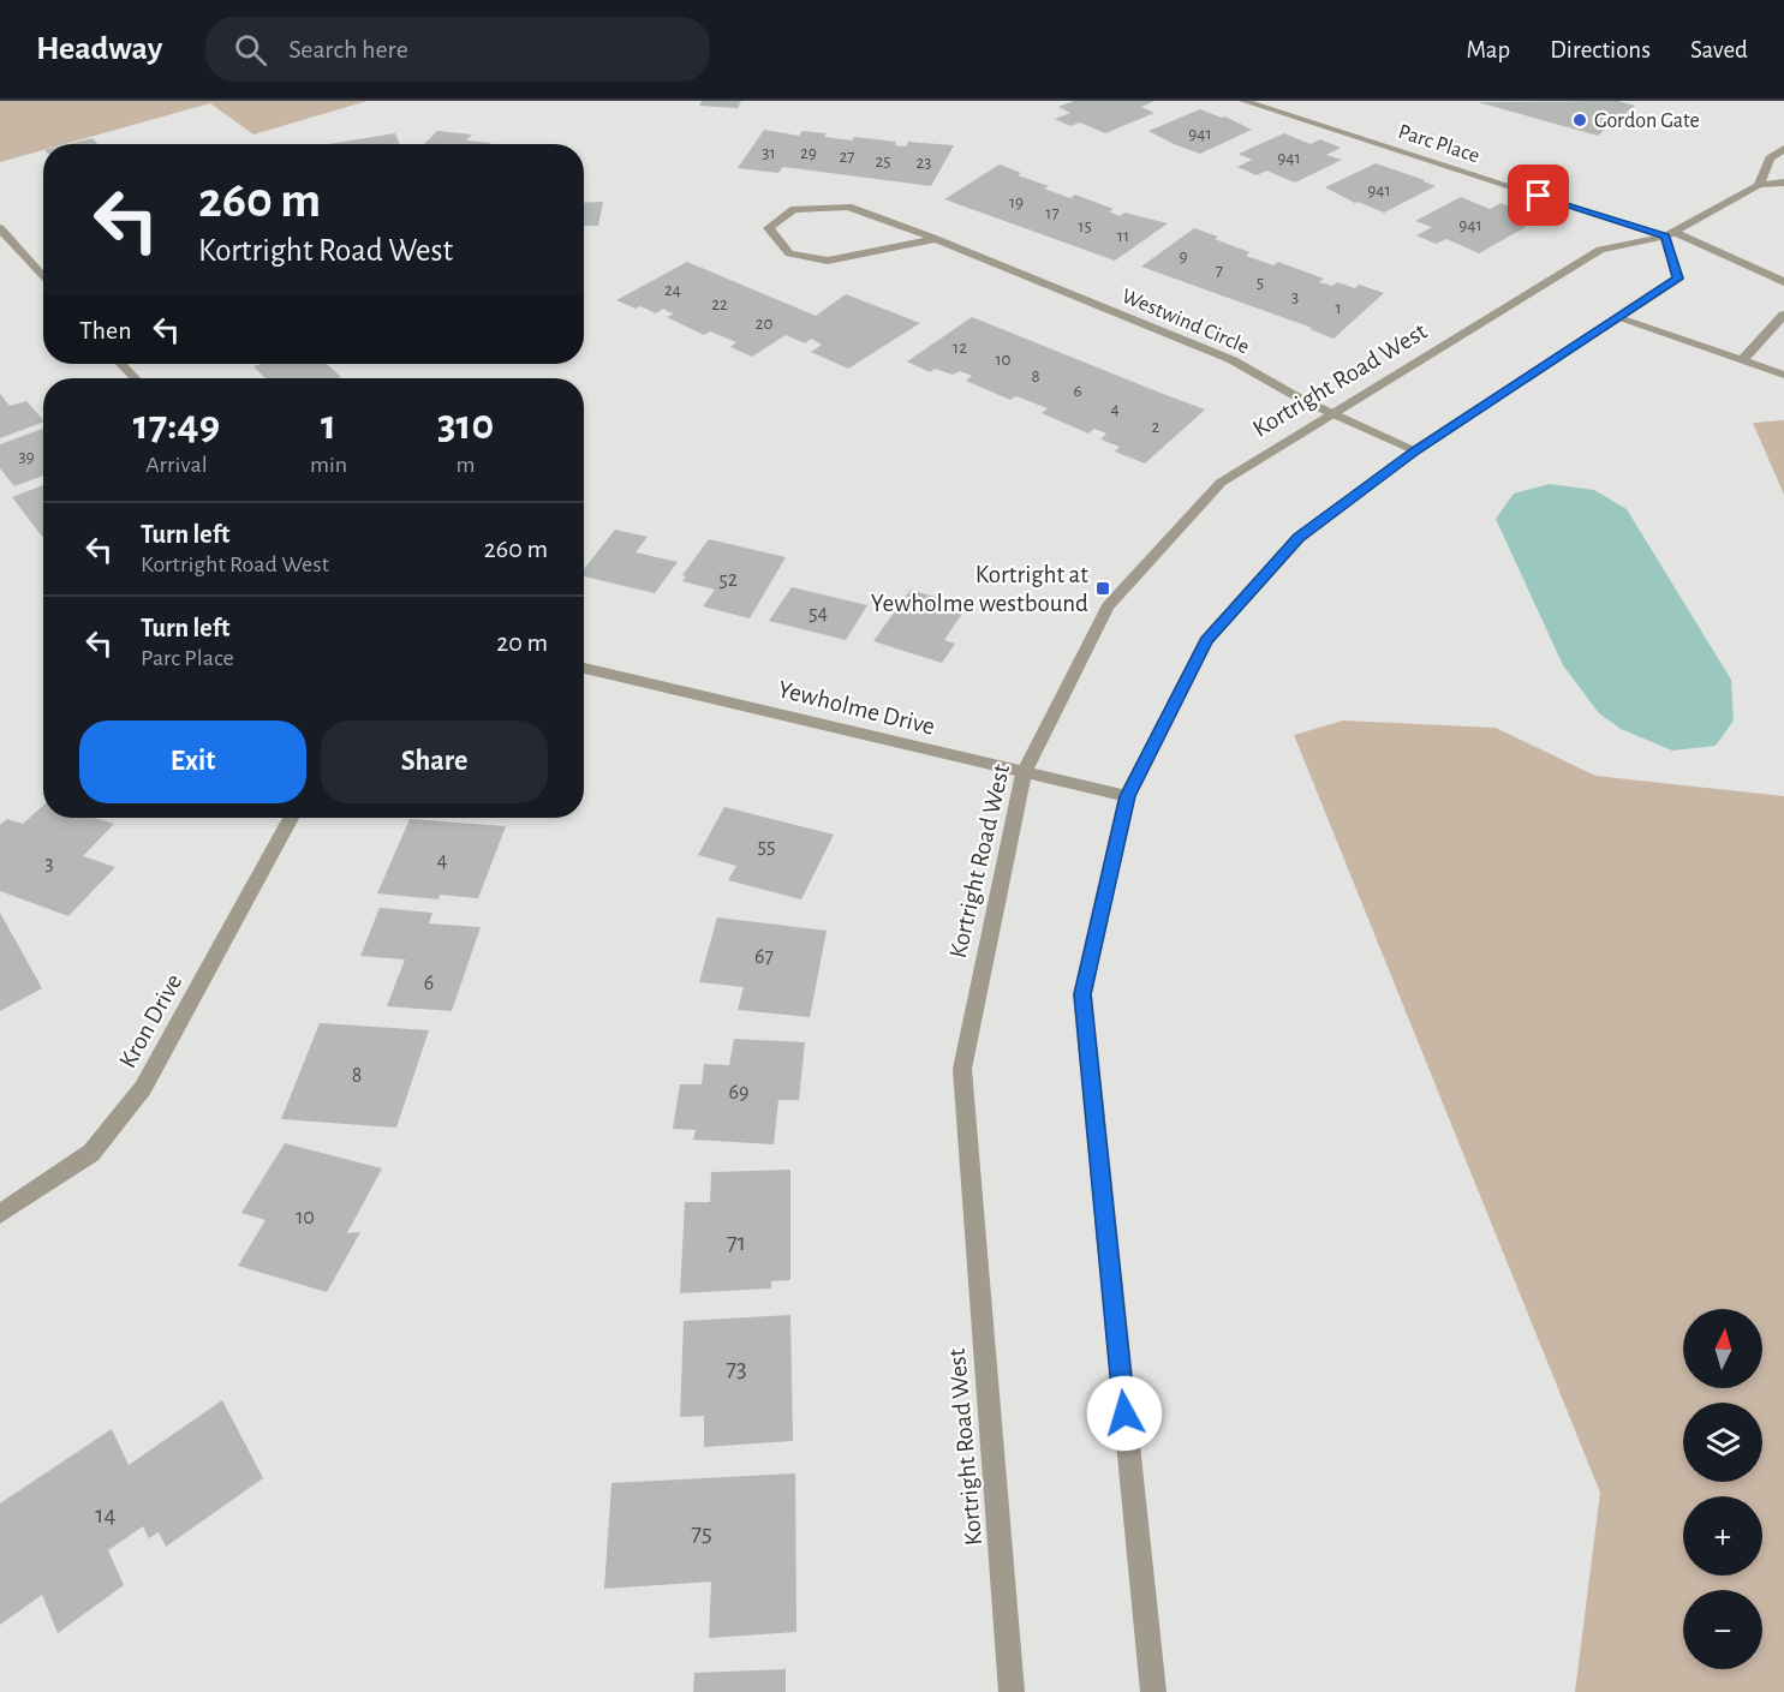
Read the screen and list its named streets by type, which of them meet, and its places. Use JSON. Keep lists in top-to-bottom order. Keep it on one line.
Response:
{"streets":{"street":["Parc Place","Westwind Circle","Kortright Road West","Yewholme Drive","Kron Drive"]},"crossings":[["Parc Place","Kortright Road West"],["Westwind Circle","Kortright Road West"],["Kortright Road West","Yewholme Drive"]],"places":{"other":["Gordon Gate"],"transit":["Kortright at Yewholme westbound"]},"house_numbers":["941","31","29","27","941","25","23","941","19","17","941","15","11","9","7","5","24","3","22","1","20","12","10","8","6","4","2","39","52","54","55","4","3","67","6","8","69","10","71","73","14","75"],"north":"top","page":{"header":"Headway","search":"Search here","nav":["Map","Directions","Saved"],"turn":["260 m","Kortright Road West"],"then":"Then","eta":["17:49","Arrival","1","min","310","m"],"list":[{"name":"Turn left","note":"Kortright Road West","value":"260 m"},{"name":"Turn left","note":"Parc Place","value":"20 m"}],"buttons":["Exit","Share"],"map_buttons":["+","−"]}}
